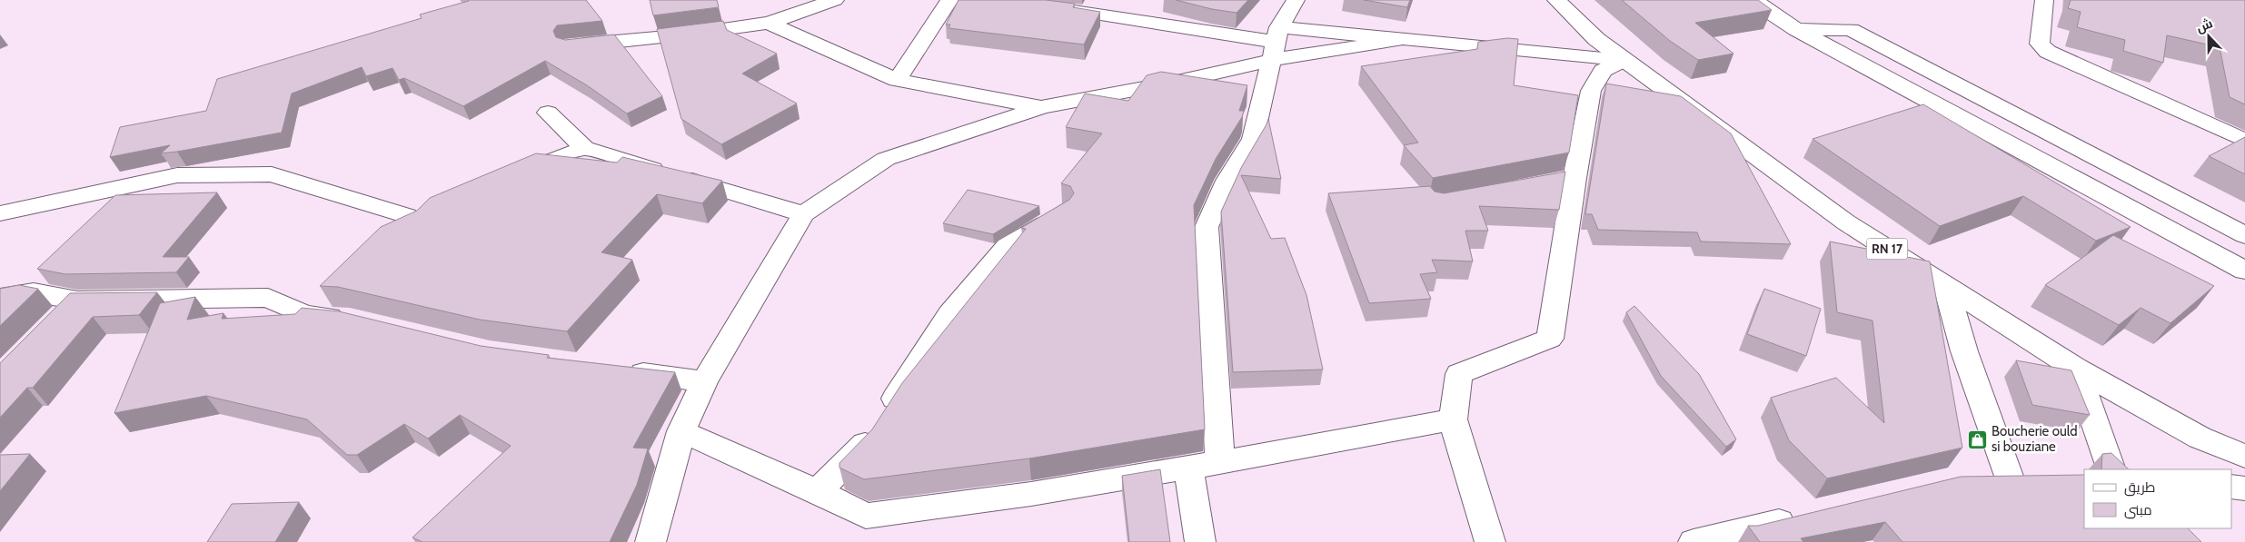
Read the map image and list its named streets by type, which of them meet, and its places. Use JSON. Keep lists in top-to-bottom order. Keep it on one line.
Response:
{"streets":{"street":["RN 17"]},"places":{"shop":["Boucherie ould si bouziane"]},"legend":["طريق","مبنى"],"north":"top"}
